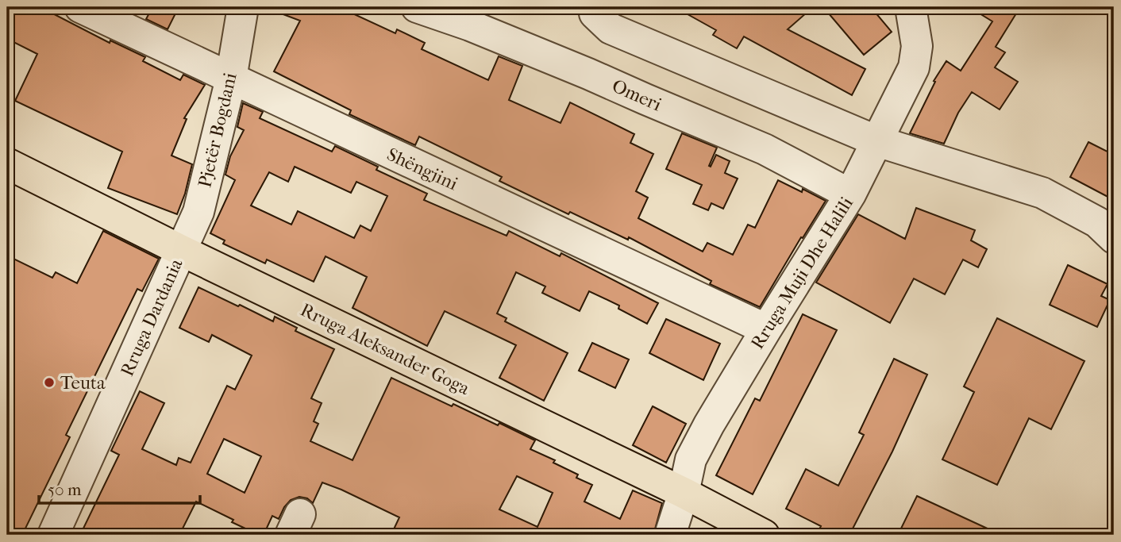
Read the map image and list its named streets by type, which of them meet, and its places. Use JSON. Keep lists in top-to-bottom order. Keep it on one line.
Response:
{"streets":{"main road":["Rruga Aleksander Goga"],"street":["Omeri","Pjetër Bogdani","Shëngjini","Rruga Muji Dhe Halili","Rruga Dardania"]},"crossings":[["Omeri","Rruga Muji Dhe Halili"],["Pjetër Bogdani","Shëngjini"],["Pjetër Bogdani","Rruga Dardania"],["Pjetër Bogdani","Rruga Aleksander Goga"],["Shëngjini","Rruga Muji Dhe Halili"],["Rruga Muji Dhe Halili","Rruga Aleksander Goga"],["Rruga Dardania","Rruga Aleksander Goga"]],"places":["Teuta"],"scale_bar":"50 m"}
